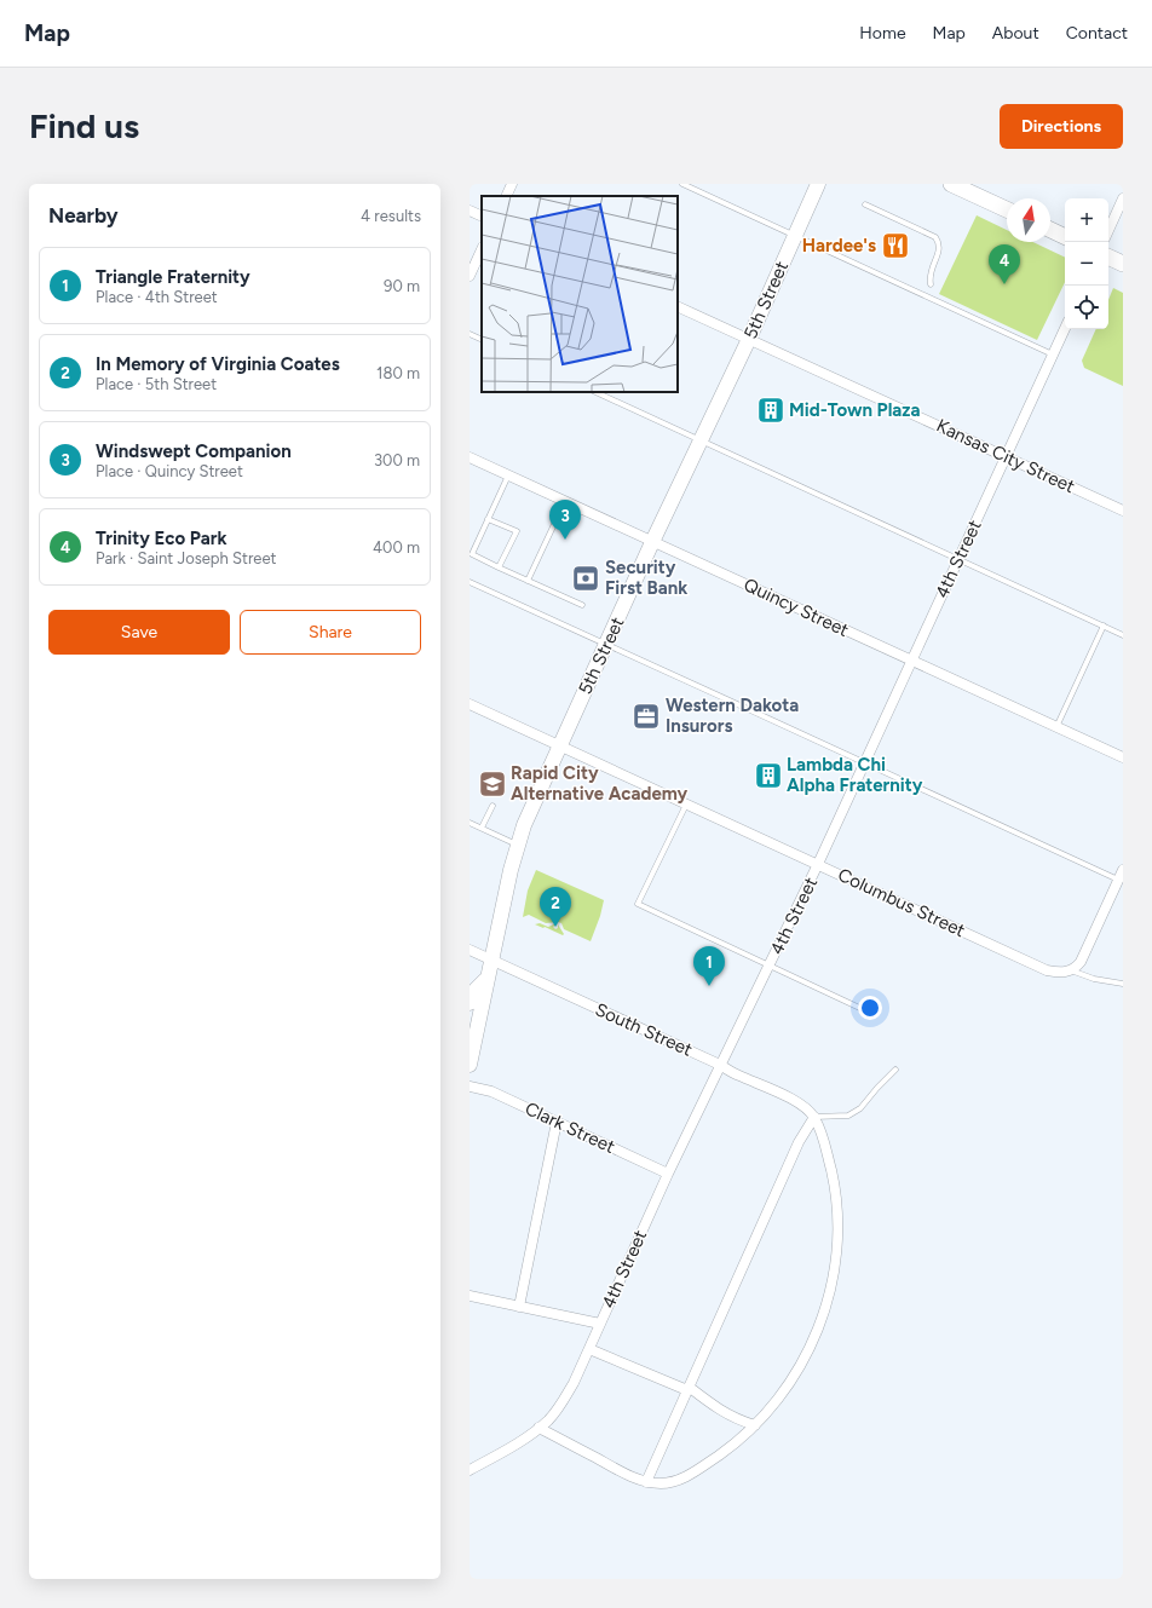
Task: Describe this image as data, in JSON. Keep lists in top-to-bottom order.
{
  "streets": {
    "main road": ["5th Street"],
    "street": [
      "Kansas City Street",
      "4th Street",
      "Quincy Street",
      "Columbus Street",
      "South Street",
      "Clark Street"
    ]
  },
  "crossings": [
    ["5th Street", "Kansas City Street"],
    ["5th Street", "Quincy Street"],
    ["5th Street", "Columbus Street"],
    ["5th Street", "South Street"],
    ["Kansas City Street", "4th Street"],
    ["4th Street", "Quincy Street"],
    ["4th Street", "Columbus Street"],
    ["4th Street", "South Street"],
    ["4th Street", "Clark Street"]
  ],
  "places": {
    "restaurant": ["Hardee's"],
    "building": ["Mid-Town Plaza", "Lambda Chi Alpha Fraternity"],
    "bank": ["Security First Bank"],
    "office": ["Western Dakota Insurors"],
    "school or university": ["Rapid City Alternative Academy"]
  },
  "north": "top",
  "page": {
    "header": "Map",
    "nav": [
      "Home",
      "Map",
      "About",
      "Contact"
    ],
    "buttons": [
      "Directions",
      ["Save", "Share"]
    ],
    "title": "Find us",
    "heading": ["Nearby", "4 results"],
    "map_buttons": ["+", "−"],
    "pins": [
      "4",
      "3",
      "2",
      "1"
    ],
    "list": [
      {
        "mark": "1",
        "name": "Triangle Fraternity",
        "note": "Place · 4th Street",
        "value": "90 m"
      },
      {
        "mark": "2",
        "name": "In Memory of Virginia Coates",
        "note": "Place · 5th Street",
        "value": "180 m"
      },
      {
        "mark": "3",
        "name": "Windswept Companion",
        "note": "Place · Quincy Street",
        "value": "300 m"
      },
      {
        "mark": "4",
        "name": "Trinity Eco Park",
        "note": "Park · Saint Joseph Street",
        "value": "400 m"
      }
    ]
  }
}
